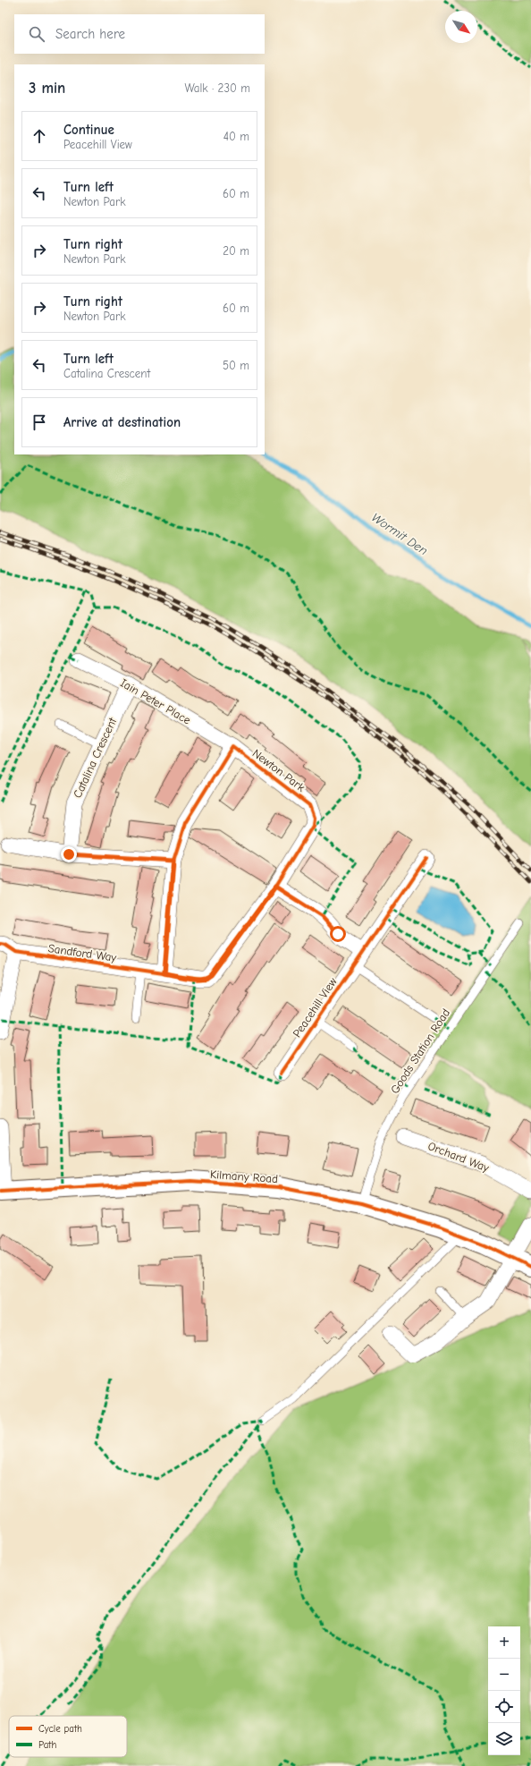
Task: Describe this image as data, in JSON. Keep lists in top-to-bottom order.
{
  "streets": {
    "main road": ["Kilmany Road"],
    "street": [
      "Iain Peter Place",
      "Catalina Crescent",
      "Newton Park",
      "Sandford Way",
      "Peacehill View",
      "Orchard Way"
    ],
    "lane": ["Goods Station Road"]
  },
  "crossings": [
    ["Iain Peter Place", "Catalina Crescent"],
    ["Iain Peter Place", "Newton Park"],
    ["Newton Park", "Sandford Way"],
    ["Goods Station Road", "Kilmany Road"]
  ],
  "water": ["Wormit Den"],
  "legend": ["Cycle path", "Path"],
  "north": "bottom right",
  "page": {
    "search": "Search here",
    "heading": ["3 min", "Walk · 230 m"],
    "list": [
      ["Continue", "Peacehill View", "40 m"],
      ["Turn left", "Newton Park", "60 m"],
      ["Turn right", "Newton Park", "20 m"],
      ["Turn right", "Newton Park", "60 m"],
      ["Turn left", "Catalina Crescent", "50 m"],
      "Arrive at destination"
    ],
    "map_buttons": ["+", "−"]
  }
}
